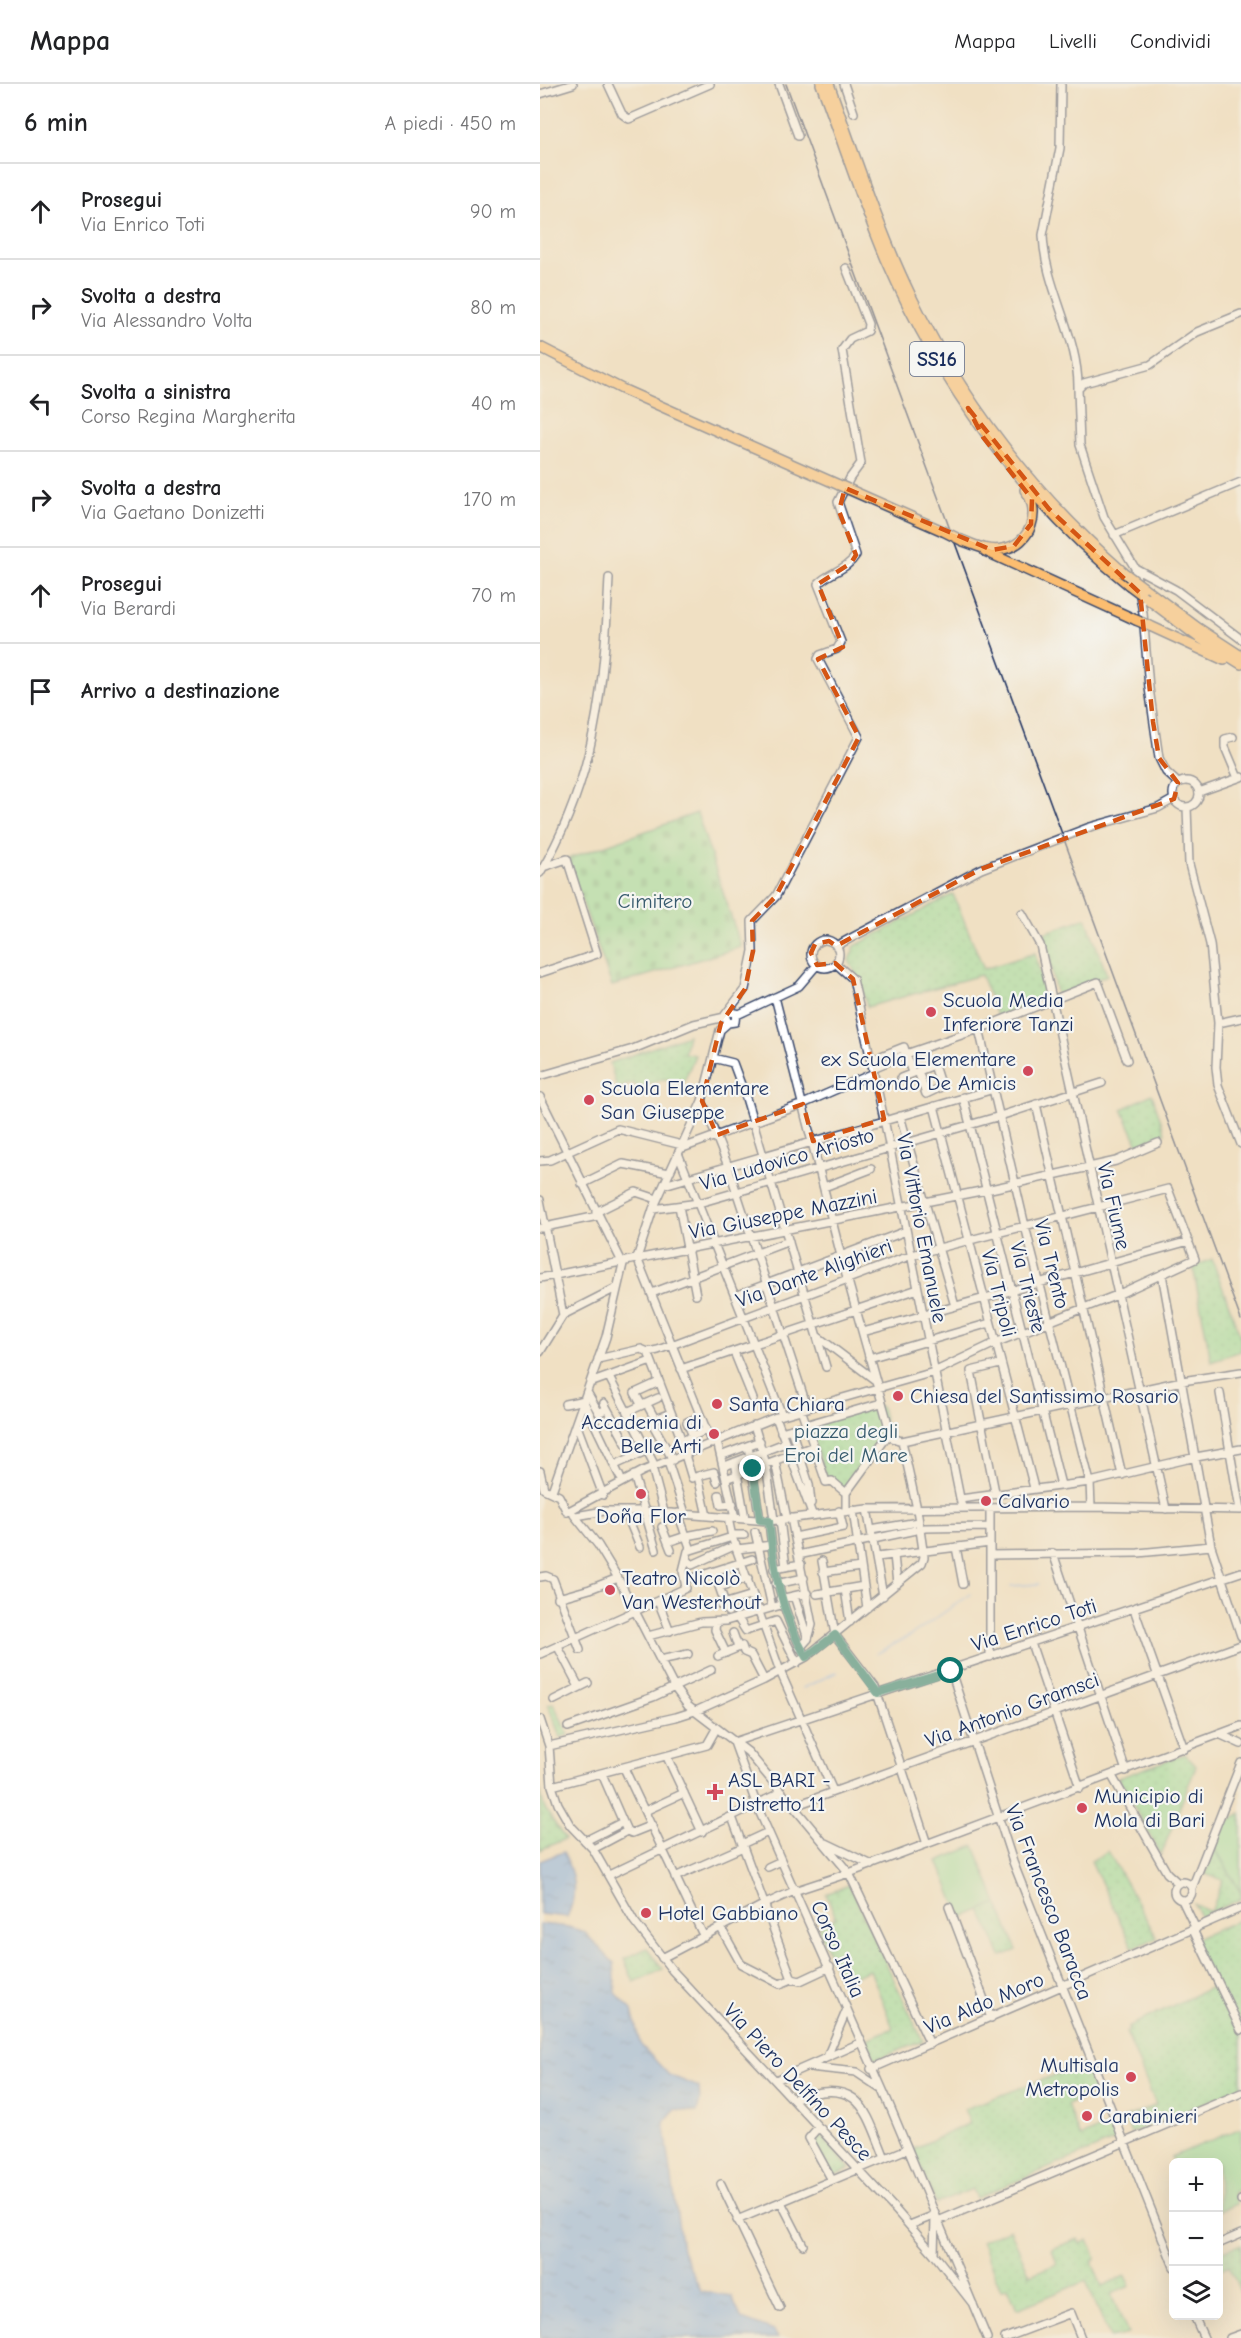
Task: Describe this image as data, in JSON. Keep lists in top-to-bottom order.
{
  "streets": {
    "highway": ["SS16"],
    "street": [
      "Via Ludovico Ariosto",
      "Via Fiume",
      "Via Giuseppe Mazzini",
      "Via Vittorio Emanuele",
      "Via Trento",
      "Via Dante Alighieri",
      "Via Trieste",
      "Via Tripoli",
      "Via Enrico Toti",
      "Via Antonio Gramsci",
      "Via Francesco Baracca",
      "Corso Italia",
      "Via Aldo Moro",
      "Via Piero Delfino Pesce"
    ]
  },
  "crossings": [
    ["Via Ludovico Ariosto", "Via Fiume"],
    ["Via Ludovico Ariosto", "Via Vittorio Emanuele"],
    ["Via Ludovico Ariosto", "Via Trento"],
    ["Via Ludovico Ariosto", "Via Trieste"],
    ["Via Ludovico Ariosto", "Via Tripoli"],
    ["Via Fiume", "Via Giuseppe Mazzini"],
    ["Via Fiume", "Via Dante Alighieri"],
    ["Via Giuseppe Mazzini", "Via Vittorio Emanuele"],
    ["Via Giuseppe Mazzini", "Via Trento"],
    ["Via Giuseppe Mazzini", "Via Trieste"],
    ["Via Giuseppe Mazzini", "Via Tripoli"],
    ["Via Vittorio Emanuele", "Via Dante Alighieri"],
    ["Via Trento", "Via Dante Alighieri"],
    ["Via Dante Alighieri", "Via Trieste"],
    ["Via Dante Alighieri", "Via Tripoli"],
    ["Via Enrico Toti", "Via Francesco Baracca"],
    ["Via Enrico Toti", "Corso Italia"],
    ["Via Antonio Gramsci", "Via Francesco Baracca"],
    ["Via Francesco Baracca", "Via Aldo Moro"],
    ["Corso Italia", "Via Aldo Moro"],
    ["Corso Italia", "Via Piero Delfino Pesce"]
  ],
  "parks": ["Cimitero", "piazza degli Eroi del Mare"],
  "places": {
    "other": [
      "Scuola Media Inferiore Tanzi",
      "ex Scuola Elementare Edmondo De Amicis",
      "Scuola Elementare San Giuseppe",
      "Chiesa del Santissimo Rosario",
      "Santa Chiara",
      "Accademia di Belle Arti",
      "Doña Flor",
      "Calvario",
      "Teatro Nicolò Van Westerhout",
      "Municipio di Mola di Bari",
      "Hotel Gabbiano",
      "Multisala Metropolis",
      "Carabinieri"
    ],
    "health": ["ASL BARI - Distretto 11"]
  },
  "page": {
    "header": "Mappa",
    "nav": ["Mappa", "Livelli", "Condividi"],
    "heading": ["6 min", "A piedi · 450 m"],
    "list": [
      ["Prosegui", "Via Enrico Toti", "90 m"],
      ["Svolta a destra", "Via Alessandro Volta", "80 m"],
      ["Svolta a sinistra", "Corso Regina Margherita", "40 m"],
      ["Svolta a destra", "Via Gaetano Donizetti", "170 m"],
      ["Prosegui", "Via Berardi", "70 m"],
      "Arrivo a destinazione"
    ],
    "map_buttons": ["+", "−"]
  }
}
